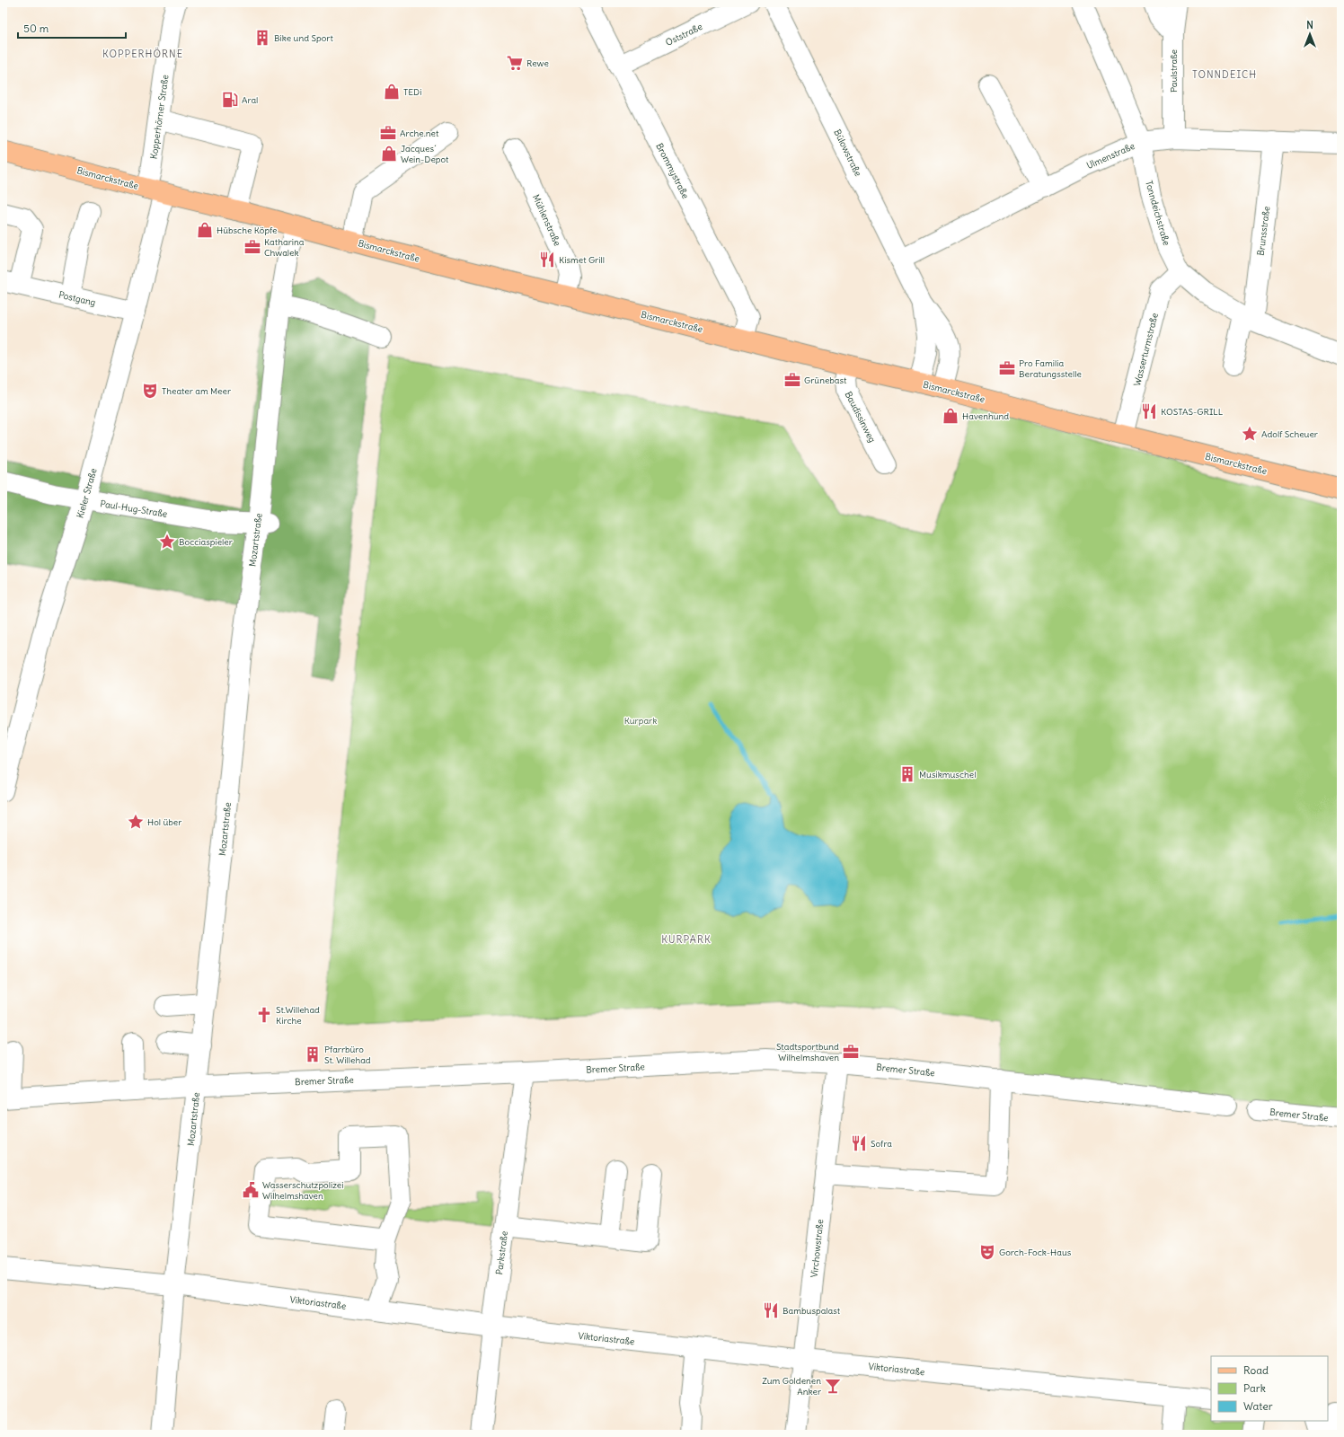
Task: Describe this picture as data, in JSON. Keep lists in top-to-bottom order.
{
  "streets": {
    "main road": ["Bismarckstraße"],
    "street": [
      "Oststraße",
      "Paulstraße",
      "Kopperhörner Straße",
      "Bülowstraße",
      "Ulmenstraße",
      "Brommystraße",
      "Tonndeichstraße",
      "Mühlenstraße",
      "Brunsstraße",
      "Postgang",
      "Wasserturmstraße",
      "Baudissinweg",
      "Kieler Straße",
      "Paul-Hug-Straße",
      "Mozartstraße",
      "Bremer Straße",
      "Virchowstraße",
      "Parkstraße",
      "Viktoriastraße"
    ]
  },
  "crossings": [
    ["Oststraße", "Brommystraße"],
    ["Paulstraße", "Ulmenstraße"],
    ["Kopperhörner Straße", "Bismarckstraße"],
    ["Kopperhörner Straße", "Kieler Straße"],
    ["Bülowstraße", "Ulmenstraße"],
    ["Bülowstraße", "Bismarckstraße"],
    ["Ulmenstraße", "Tonndeichstraße"],
    ["Ulmenstraße", "Brunsstraße"],
    ["Brommystraße", "Bismarckstraße"],
    ["Bismarckstraße", "Mühlenstraße"],
    ["Bismarckstraße", "Wasserturmstraße"],
    ["Bismarckstraße", "Baudissinweg"],
    ["Bismarckstraße", "Kieler Straße"],
    ["Bismarckstraße", "Mozartstraße"],
    ["Tonndeichstraße", "Brunsstraße"],
    ["Tonndeichstraße", "Wasserturmstraße"],
    ["Postgang", "Kieler Straße"],
    ["Kieler Straße", "Paul-Hug-Straße"],
    ["Paul-Hug-Straße", "Mozartstraße"],
    ["Mozartstraße", "Bremer Straße"],
    ["Mozartstraße", "Viktoriastraße"],
    ["Bremer Straße", "Virchowstraße"],
    ["Bremer Straße", "Parkstraße"],
    ["Virchowstraße", "Viktoriastraße"],
    ["Parkstraße", "Viktoriastraße"]
  ],
  "districts": ["KOPPERHÖRNE", "TONNDEICH", "KURPARK"],
  "parks": ["Kurpark"],
  "places": {
    "building": ["Bike und Sport", "Musikmuschel", "Pfarrbüro St. Willehad"],
    "supermarket": ["Rewe"],
    "shop": [
      "TEDi",
      "Jacques´ Wein-Depot",
      "Hübsche Köpfe",
      "Havenhund"
    ],
    "fuel station": ["Aral"],
    "office": [
      "Arche.net",
      "Katharina Chwalek",
      "Pro Familia Beratungsstelle",
      "Grünebast",
      "Stadtsportbund Wilhelmshaven"
    ],
    "restaurant": [
      "Kismet Grill",
      "KOSTAS-GRILL",
      "Sofra",
      "Bambuspalast"
    ],
    "theatre": ["Theater am Meer", "Gorch-Fock-Haus"],
    "place": ["Adolf Scheuer", "Bocciaspieler", "Hol über"],
    "church": ["St.Willehad Kirche"],
    "public building": ["Wasserschutzpolizei Wilhelmshaven"],
    "bar": ["Zum Goldenen Anker"]
  },
  "legend": ["Road", "Park", "Water"],
  "scale_bar": "50 m",
  "north": "top"
}
